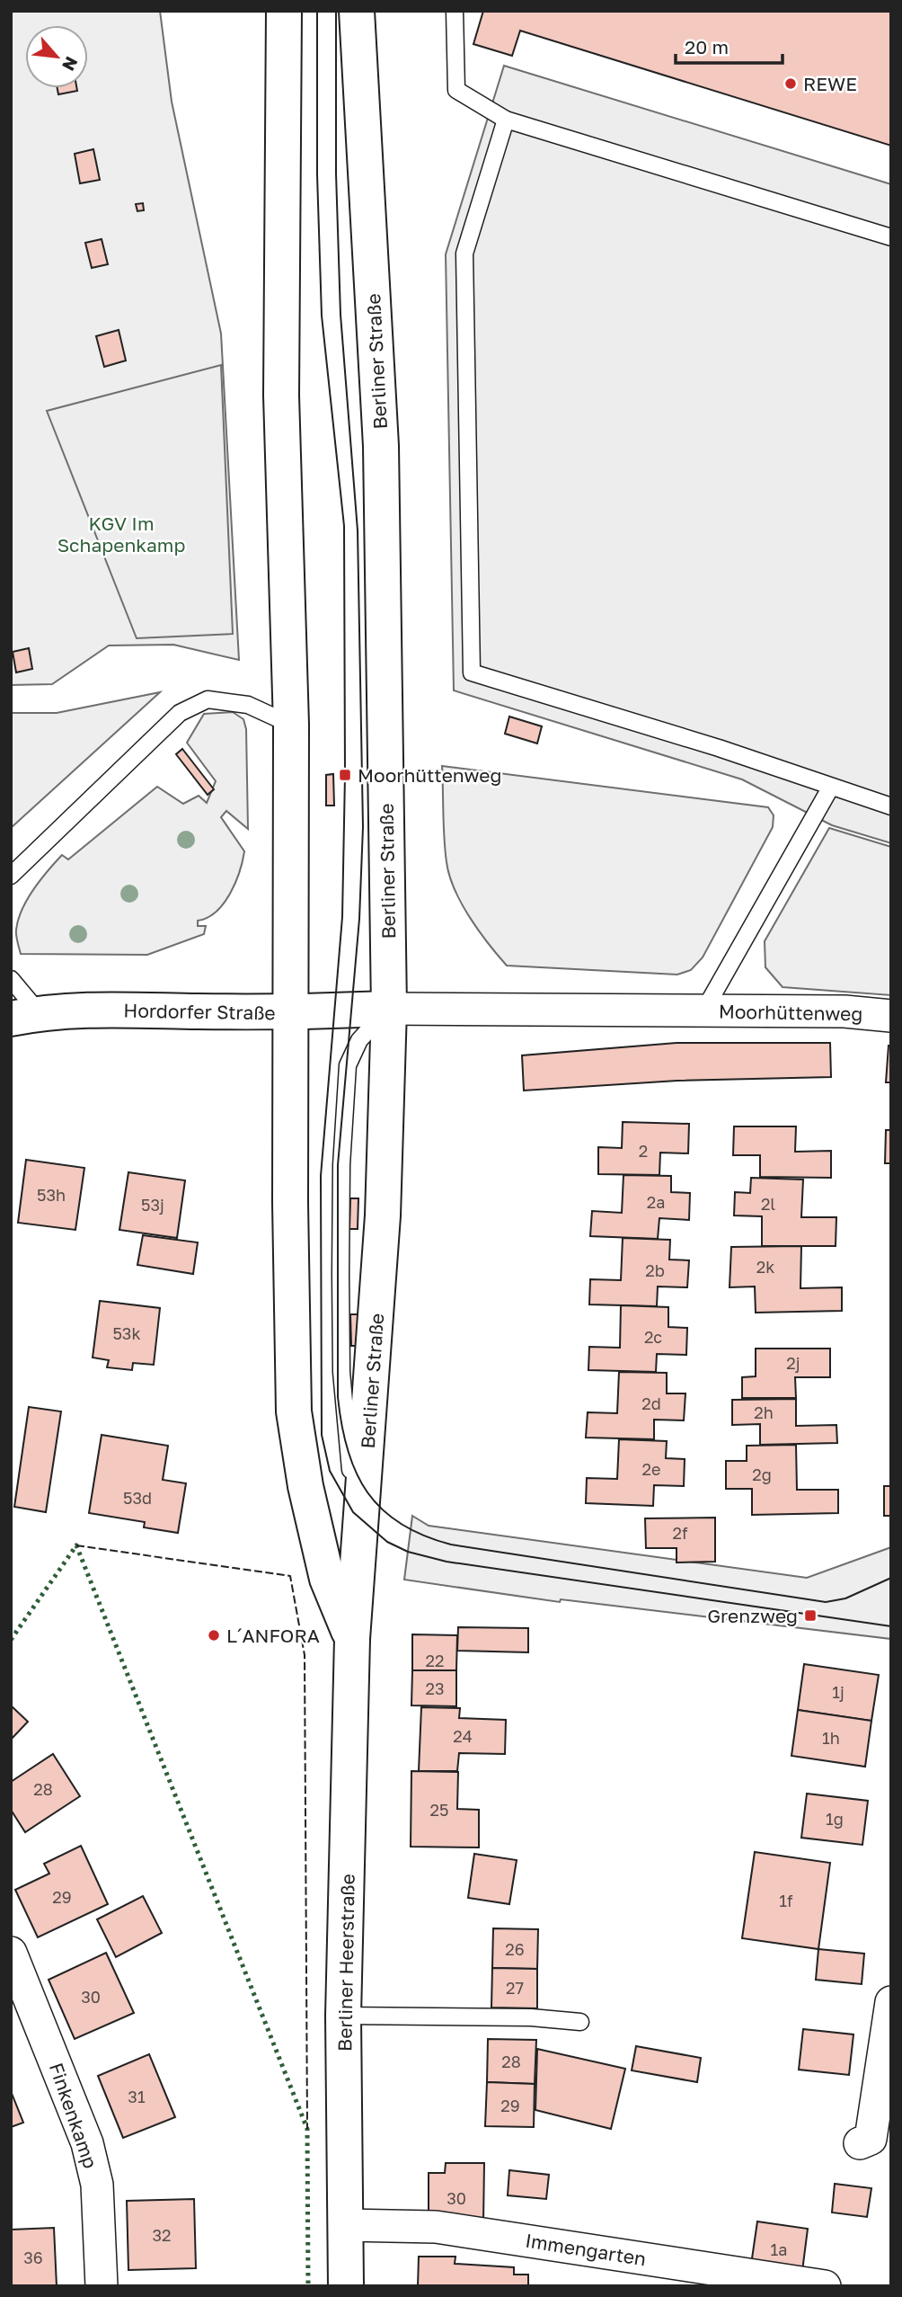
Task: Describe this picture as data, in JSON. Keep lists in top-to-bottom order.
{
  "streets": {
    "main road": ["Berliner Straße", "Hordorfer Straße", "Berliner Heerstraße"],
    "street": ["Moorhüttenweg", "Finkenkamp", "Immengarten"]
  },
  "crossings": [
    ["Berliner Straße", "Hordorfer Straße"],
    ["Berliner Straße", "Moorhüttenweg"],
    ["Berliner Straße", "Berliner Heerstraße"],
    ["Hordorfer Straße", "Moorhüttenweg"],
    ["Berliner Heerstraße", "Immengarten"]
  ],
  "parks": ["KGV Im Schapenkamp"],
  "places": {
    "other": ["REWE", "L´ANFORA"],
    "transit": ["Moorhüttenweg", "Grenzweg"]
  },
  "house_numbers": [
    "2",
    "53h",
    "2a",
    "2l",
    "53j",
    "2k",
    "2b",
    "53k",
    "2c",
    "2j",
    "2d",
    "2h",
    "2e",
    "2g",
    "53d",
    "2f",
    "22",
    "23",
    "1j",
    "24",
    "1h",
    "28",
    "25",
    "1g",
    "29",
    "1f",
    "26",
    "27",
    "30",
    "28",
    "31",
    "29",
    "30",
    "32",
    "1a",
    "36"
  ],
  "scale_bar": "20 m",
  "north": "bottom right"
}
